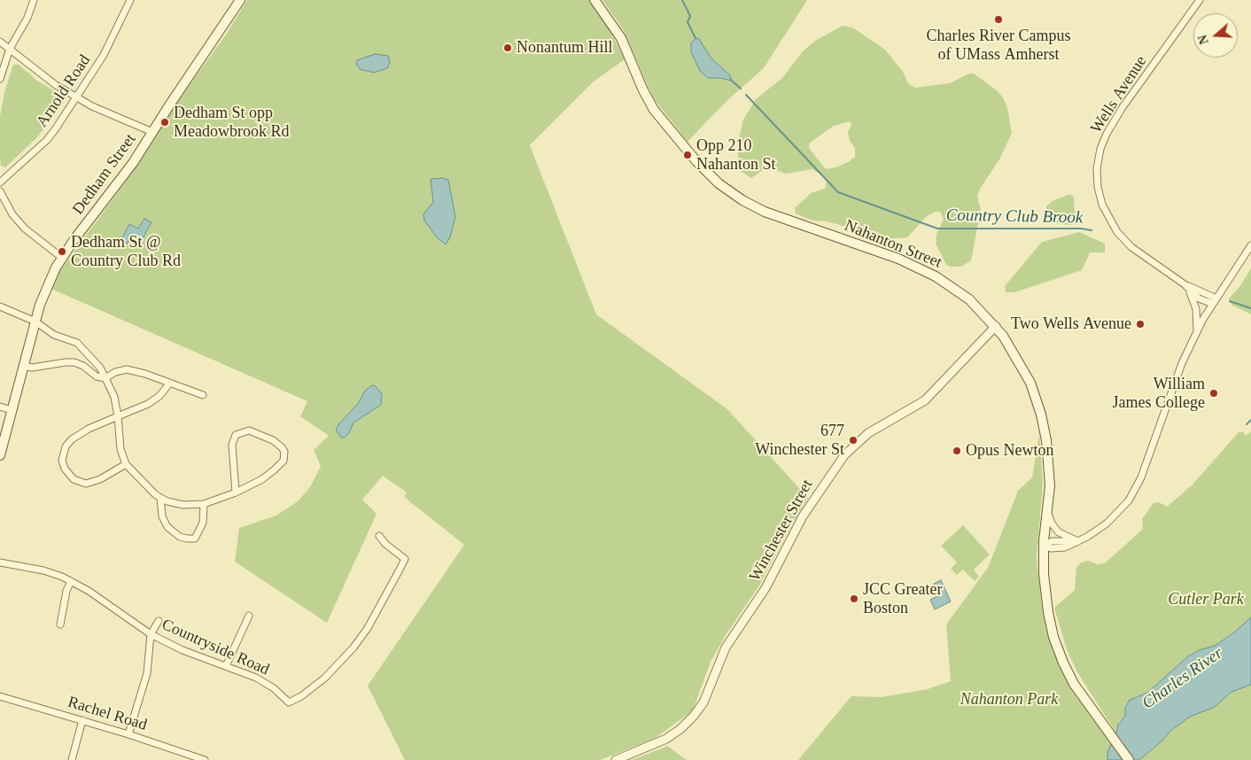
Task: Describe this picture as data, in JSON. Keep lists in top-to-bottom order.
{
  "streets": {
    "main road": ["Dedham Street", "Nahanton Street"],
    "street": [
      "Arnold Road",
      "Wells Avenue",
      "Winchester Street",
      "Countryside Road",
      "Rachel Road"
    ]
  },
  "crossings": [
    ["Nahanton Street", "Winchester Street"]
  ],
  "water": ["Country Club Brook", "Charles River"],
  "parks": ["Cutler Park", "Nahanton Park"],
  "places": [
    "Charles River Campus of UMass Amherst",
    "Nonantum Hill",
    "Dedham St opp Meadowbrook Rd",
    "Opp 210 Nahanton St",
    "Dedham St @ Country Club Rd",
    "Two Wells Avenue",
    "William James College",
    "677 Winchester St",
    "Opus Newton",
    "JCC Greater Boston"
  ],
  "north": "left"
}
